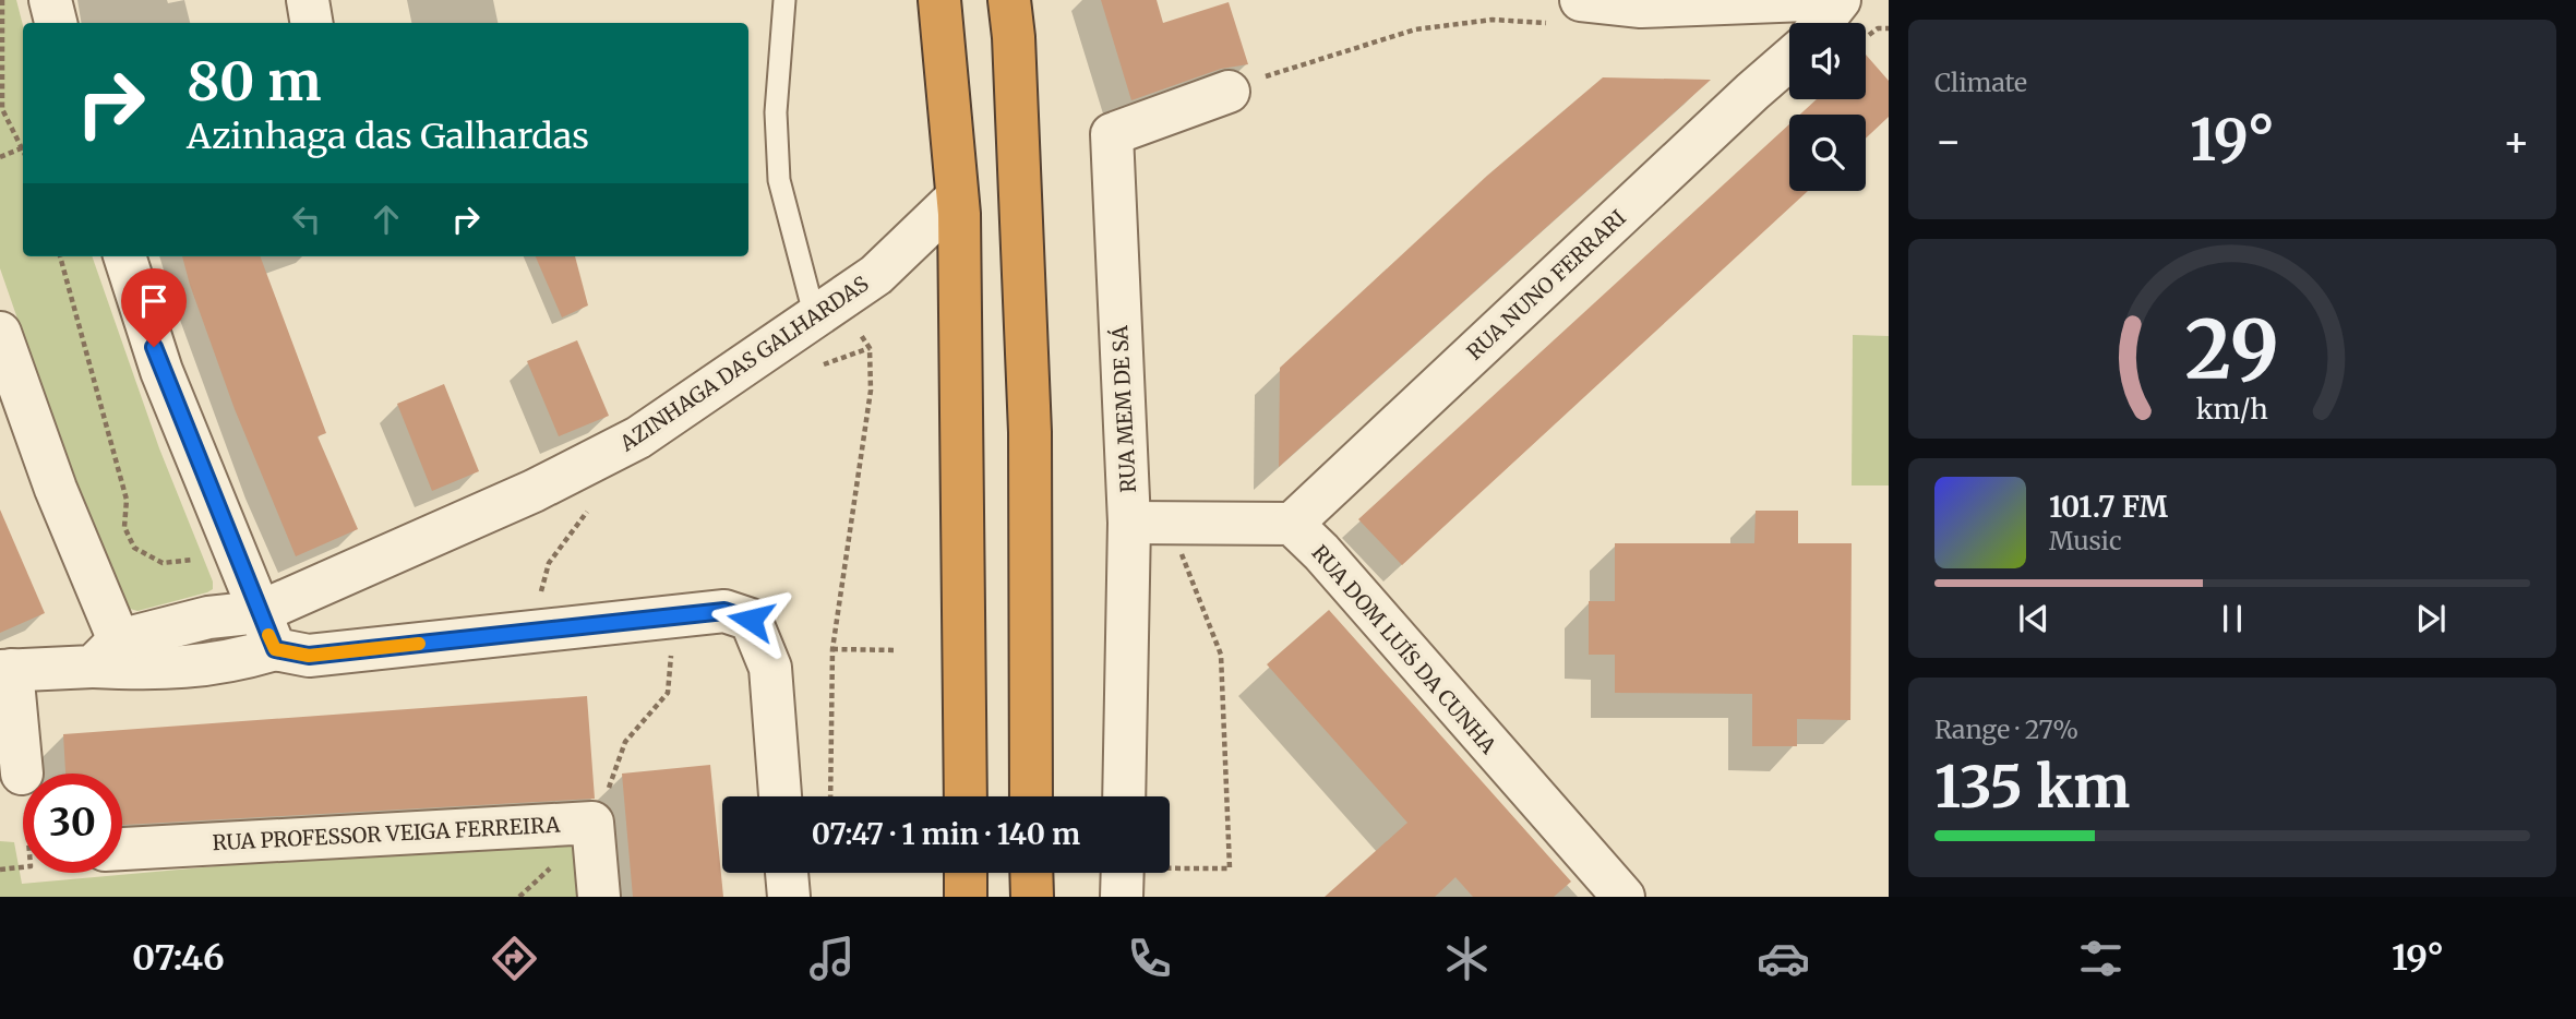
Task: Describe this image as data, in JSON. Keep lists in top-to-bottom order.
{
  "streets": {
    "street": [
      "RUA NUNO FERRARI",
      "AZINHAGA DAS GALHARDAS",
      "RUA MEM DE SÁ",
      "RUA DOM LUÍS DA CUNHA",
      "RUA PROFESSOR VEIGA FERREIRA"
    ]
  },
  "crossings": [
    ["RUA NUNO FERRARI", "RUA DOM LUÍS DA CUNHA"]
  ],
  "page": {
    "tile": [
      "Climate",
      ["Range · 27%", "135 km"]
    ],
    "turn": ["80 m", "Azinhaga das Galhardas"],
    "heat": ["−", "19°", "+"],
    "song": ["101.7 FM", "Music"],
    "limit": "30",
    "trip": "07:47 · 1 min · 140 m",
    "tabs": ["07:46", "19°"],
    "gauge": ["29", "km/h"]
  }
}
